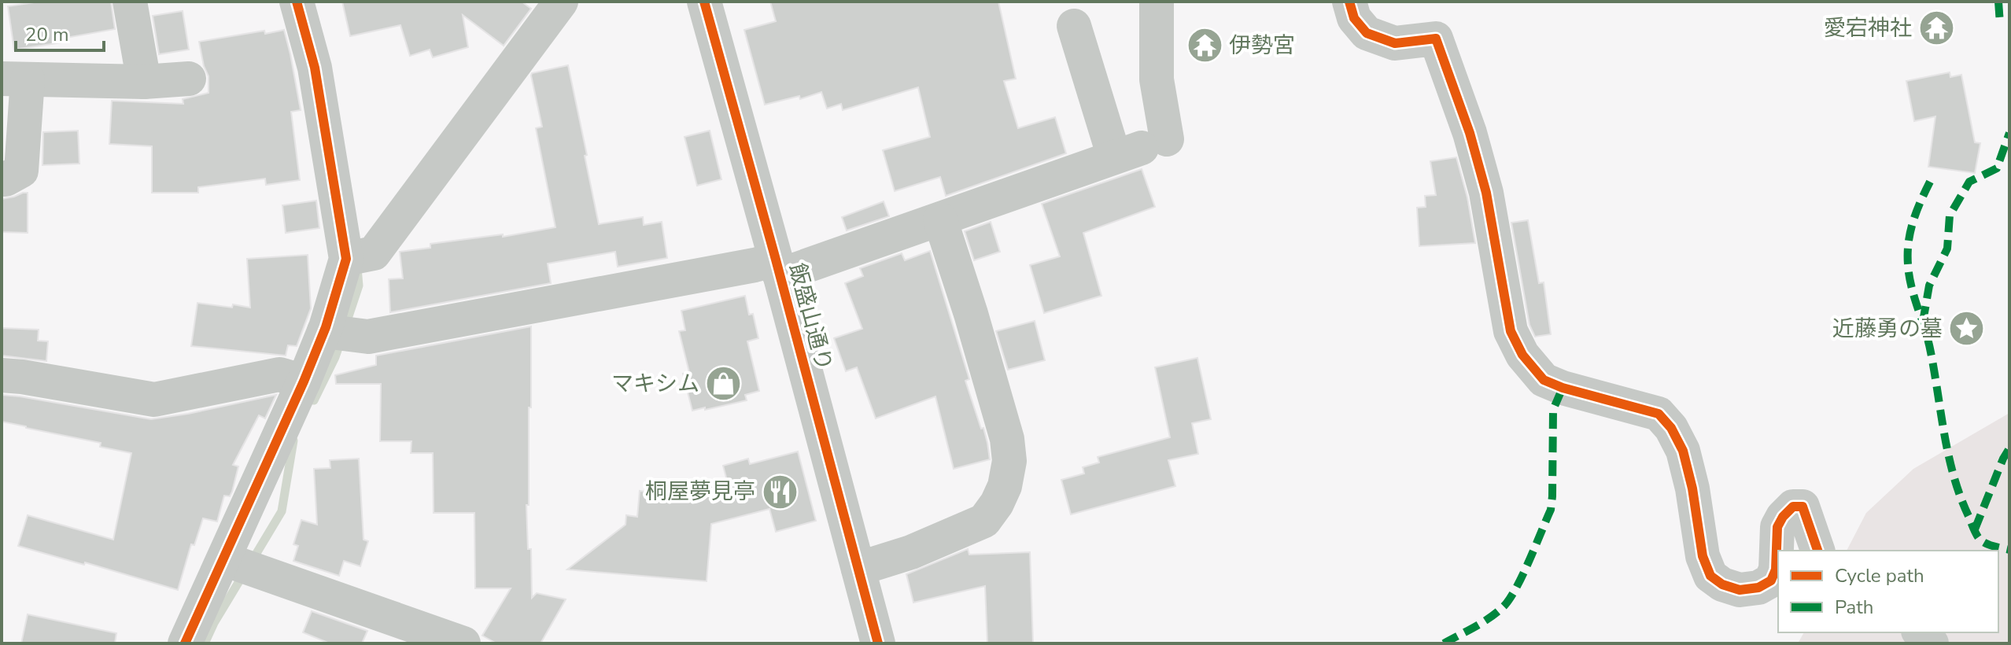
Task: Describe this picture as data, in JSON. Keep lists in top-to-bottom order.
{
  "streets": {
    "street": ["飯盛山通り"]
  },
  "places": {
    "temple": ["愛宕神社", "伊勢宮"],
    "place": ["近藤勇の墓"],
    "shop": ["マキシム"],
    "restaurant": ["桐屋夢見亭"]
  },
  "legend": ["Cycle path", "Path"],
  "scale_bar": "20 m"
}
